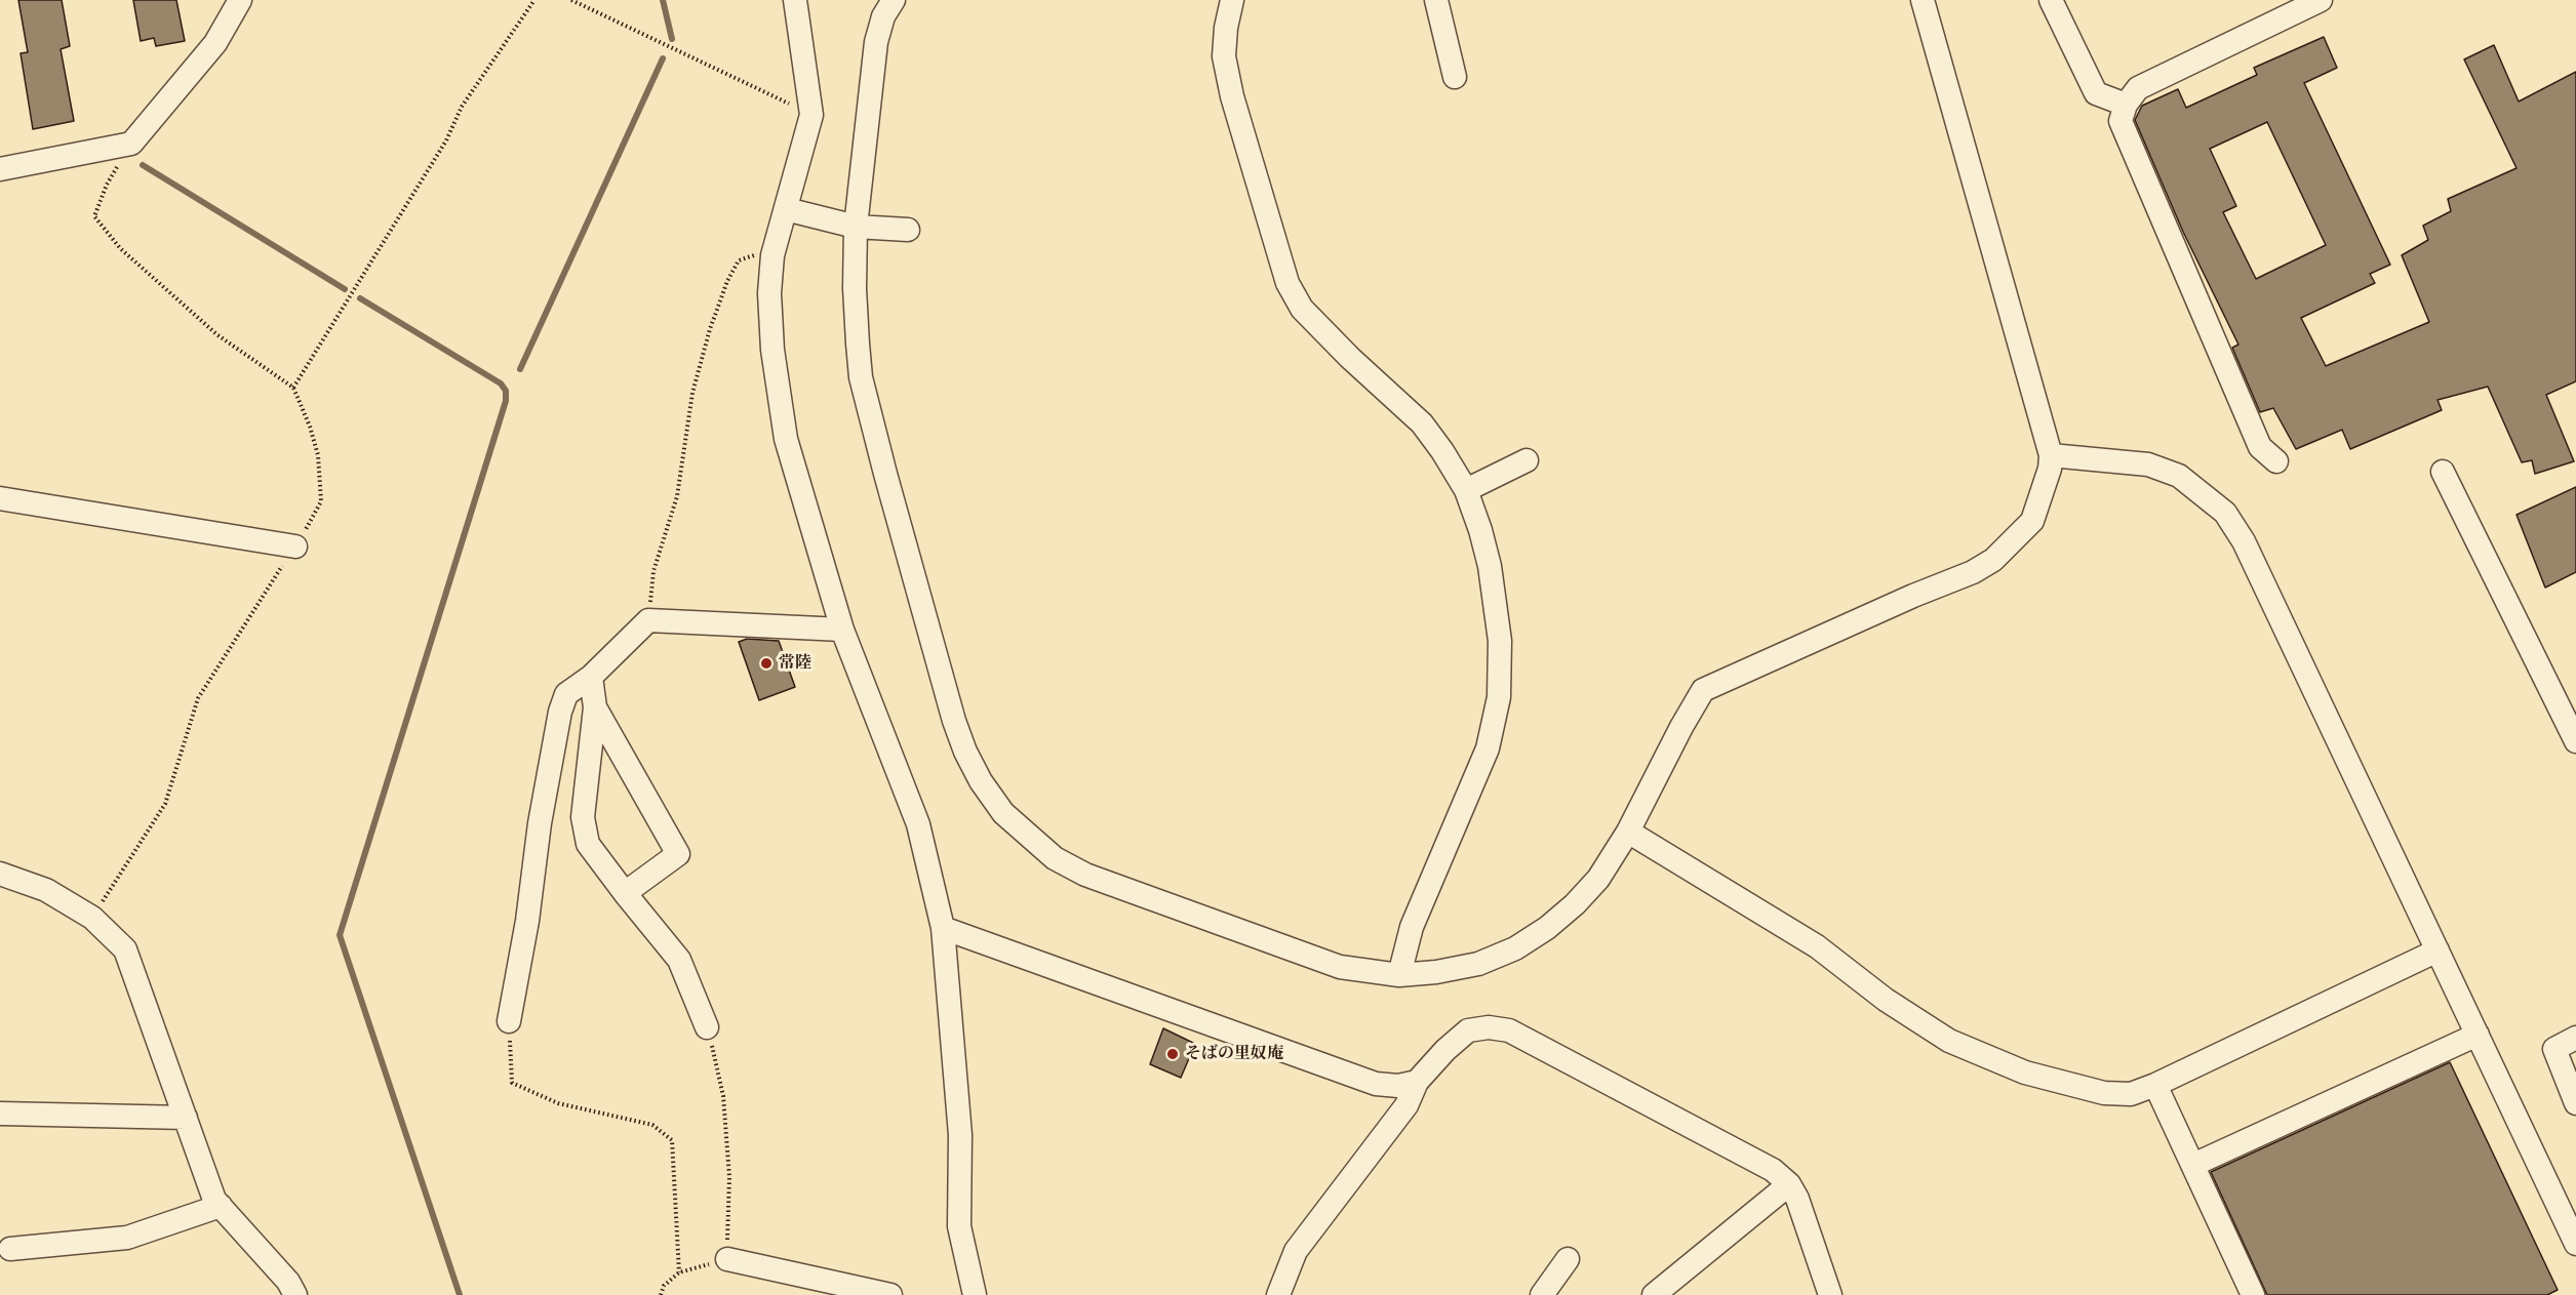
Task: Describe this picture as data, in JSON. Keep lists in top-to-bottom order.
{
  "places": ["常陸", "そばの里奴庵"]
}
